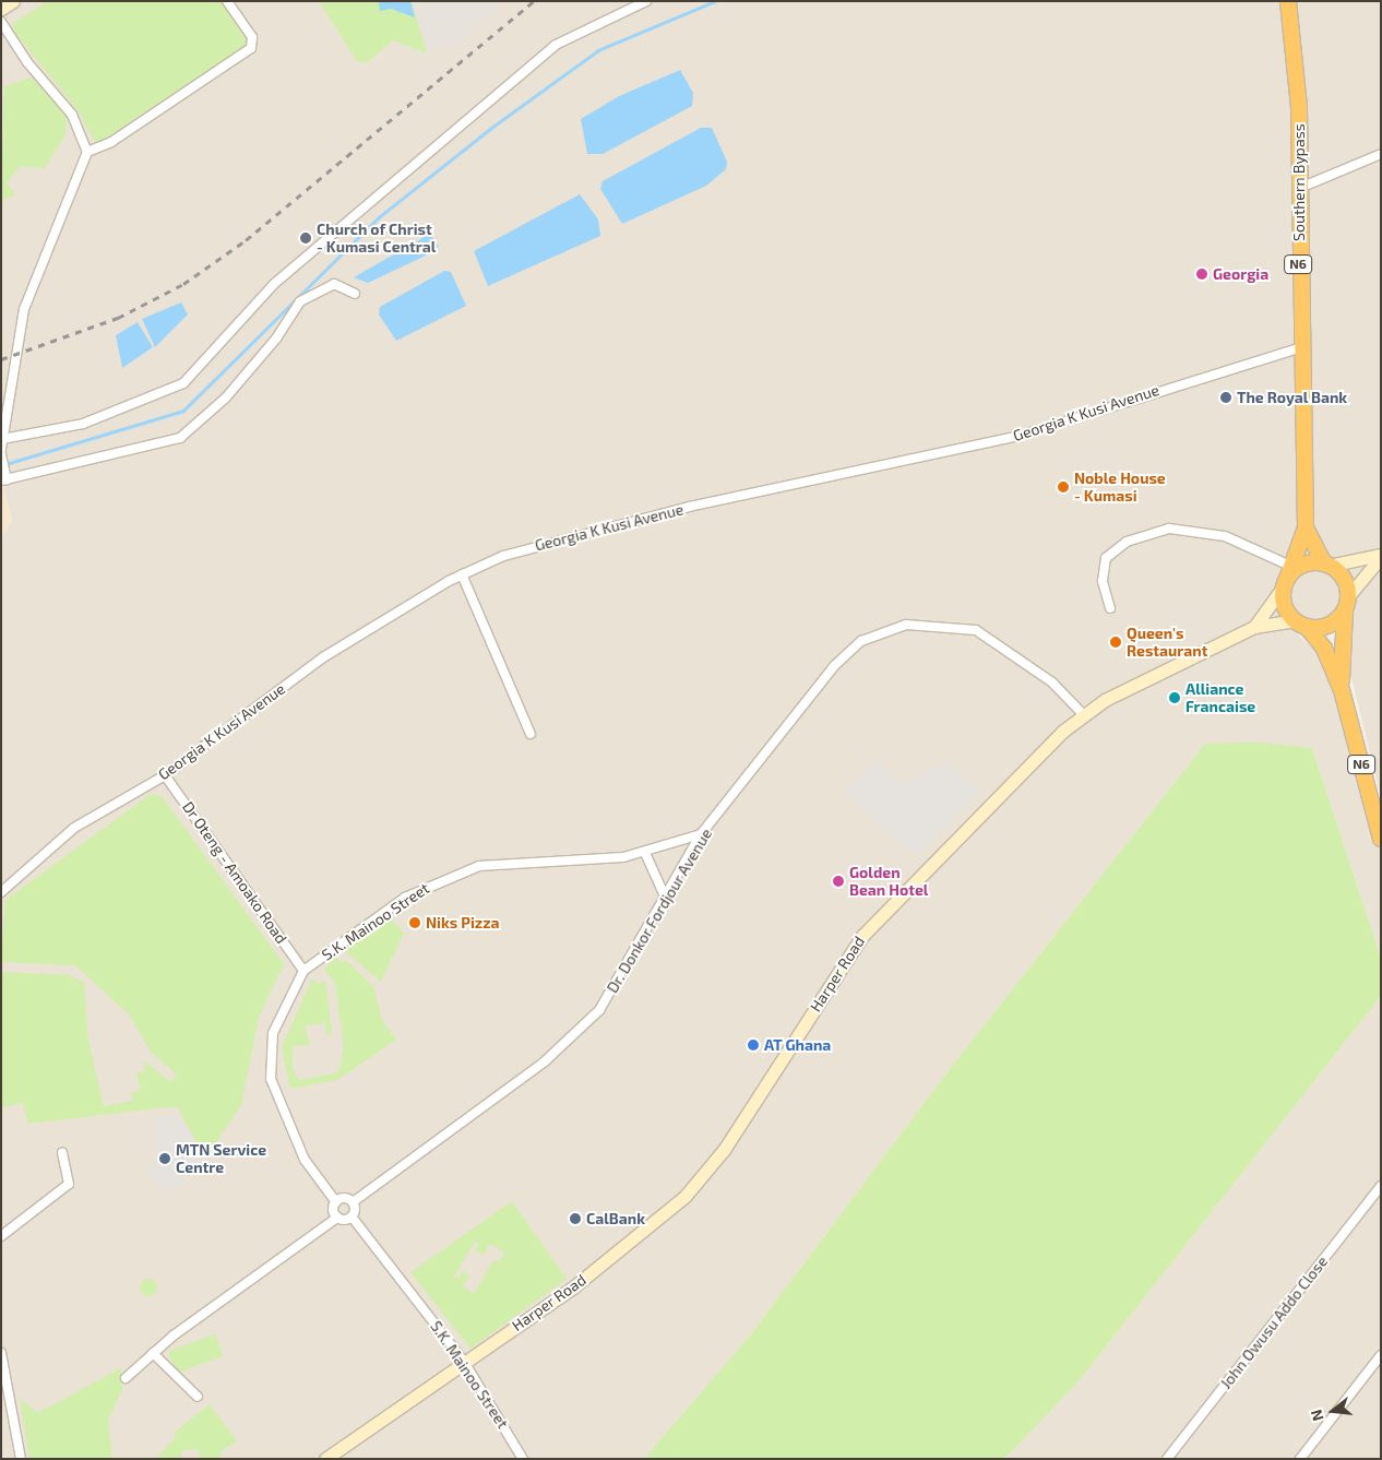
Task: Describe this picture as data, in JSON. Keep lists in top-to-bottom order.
{
  "streets": {
    "highway": ["Southern Bypass", "N6"],
    "main road": ["Harper Road"],
    "street": [
      "Georgia K Kusi Avenue",
      "Dr Oteng - Amoako Road",
      "Dr. Donkor Fordjour Avenue",
      "S.K. Mainoo Street",
      "John Owusu Addo Close"
    ]
  },
  "crossings": [
    ["Southern Bypass", "N6"],
    ["Southern Bypass", "Georgia K Kusi Avenue"],
    ["Southern Bypass", "Harper Road"],
    ["N6", "Harper Road"],
    ["Georgia K Kusi Avenue", "Dr Oteng - Amoako Road"],
    ["Dr Oteng - Amoako Road", "S.K. Mainoo Street"],
    ["Dr. Donkor Fordjour Avenue", "S.K. Mainoo Street"],
    ["Dr. Donkor Fordjour Avenue", "Harper Road"],
    ["S.K. Mainoo Street", "Harper Road"]
  ],
  "places": [
    "Church of Christ - Kumasi Central",
    "Georgia",
    "The Royal Bank",
    "Noble House - Kumasi",
    "Queen's Restaurant",
    "Alliance Francaise",
    "Golden Bean Hotel",
    "Niks Pizza",
    "AT Ghana",
    "MTN Service Centre",
    "CalBank"
  ],
  "north": "left"
}
